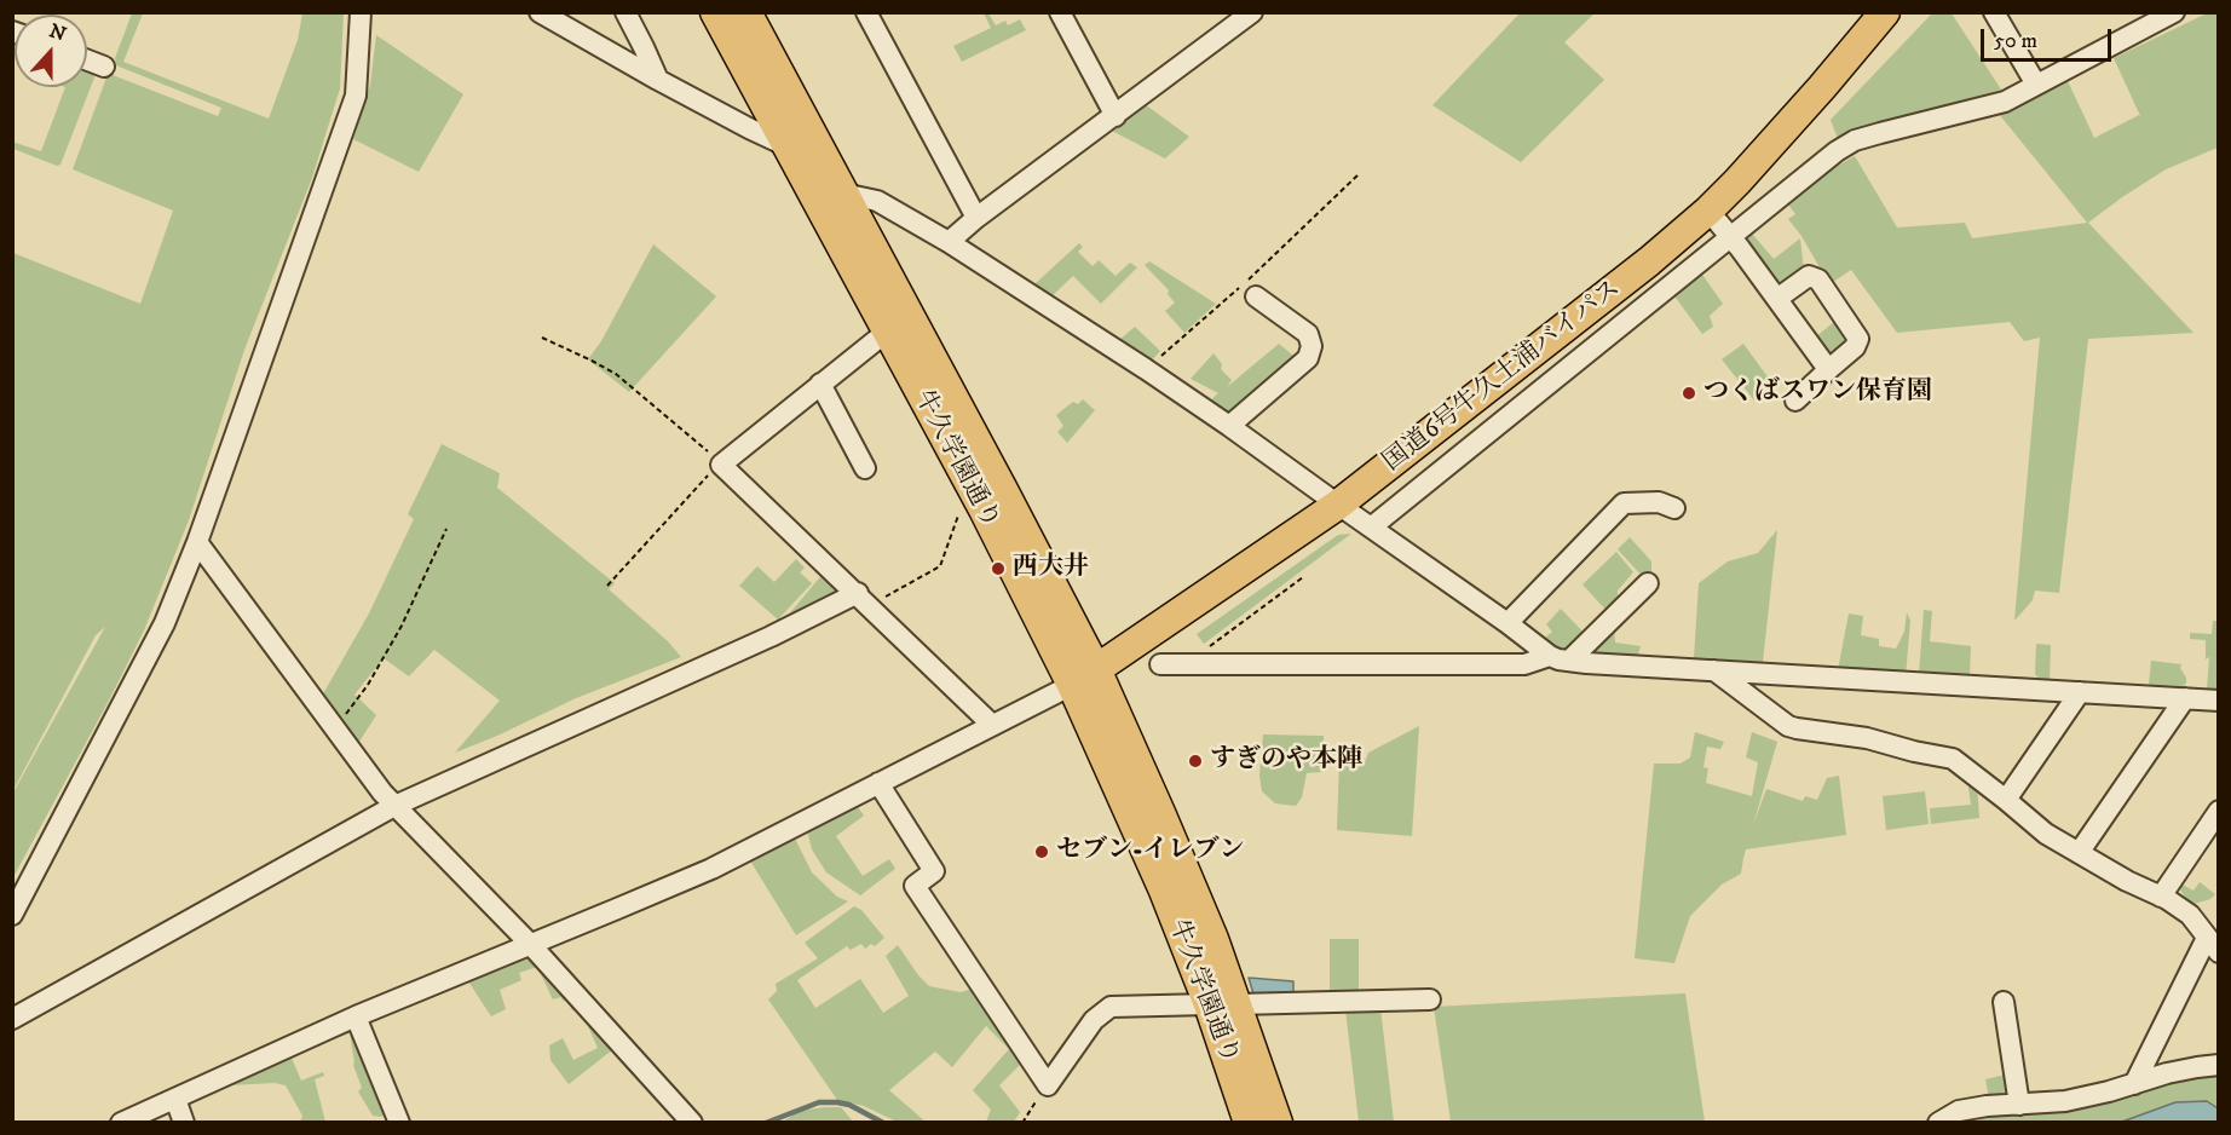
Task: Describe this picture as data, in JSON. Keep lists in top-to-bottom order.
{
  "streets": {
    "highway": ["国道6号牛久土浦バイパス", "牛久学園通り"]
  },
  "crossings": [
    ["国道6号牛久土浦バイパス", "牛久学園通り"]
  ],
  "places": [
    "つくばスワン保育園",
    "西大井",
    "すぎのや本陣",
    "セブン-イレブン"
  ],
  "scale_bar": "50 m",
  "north": "top"
}
